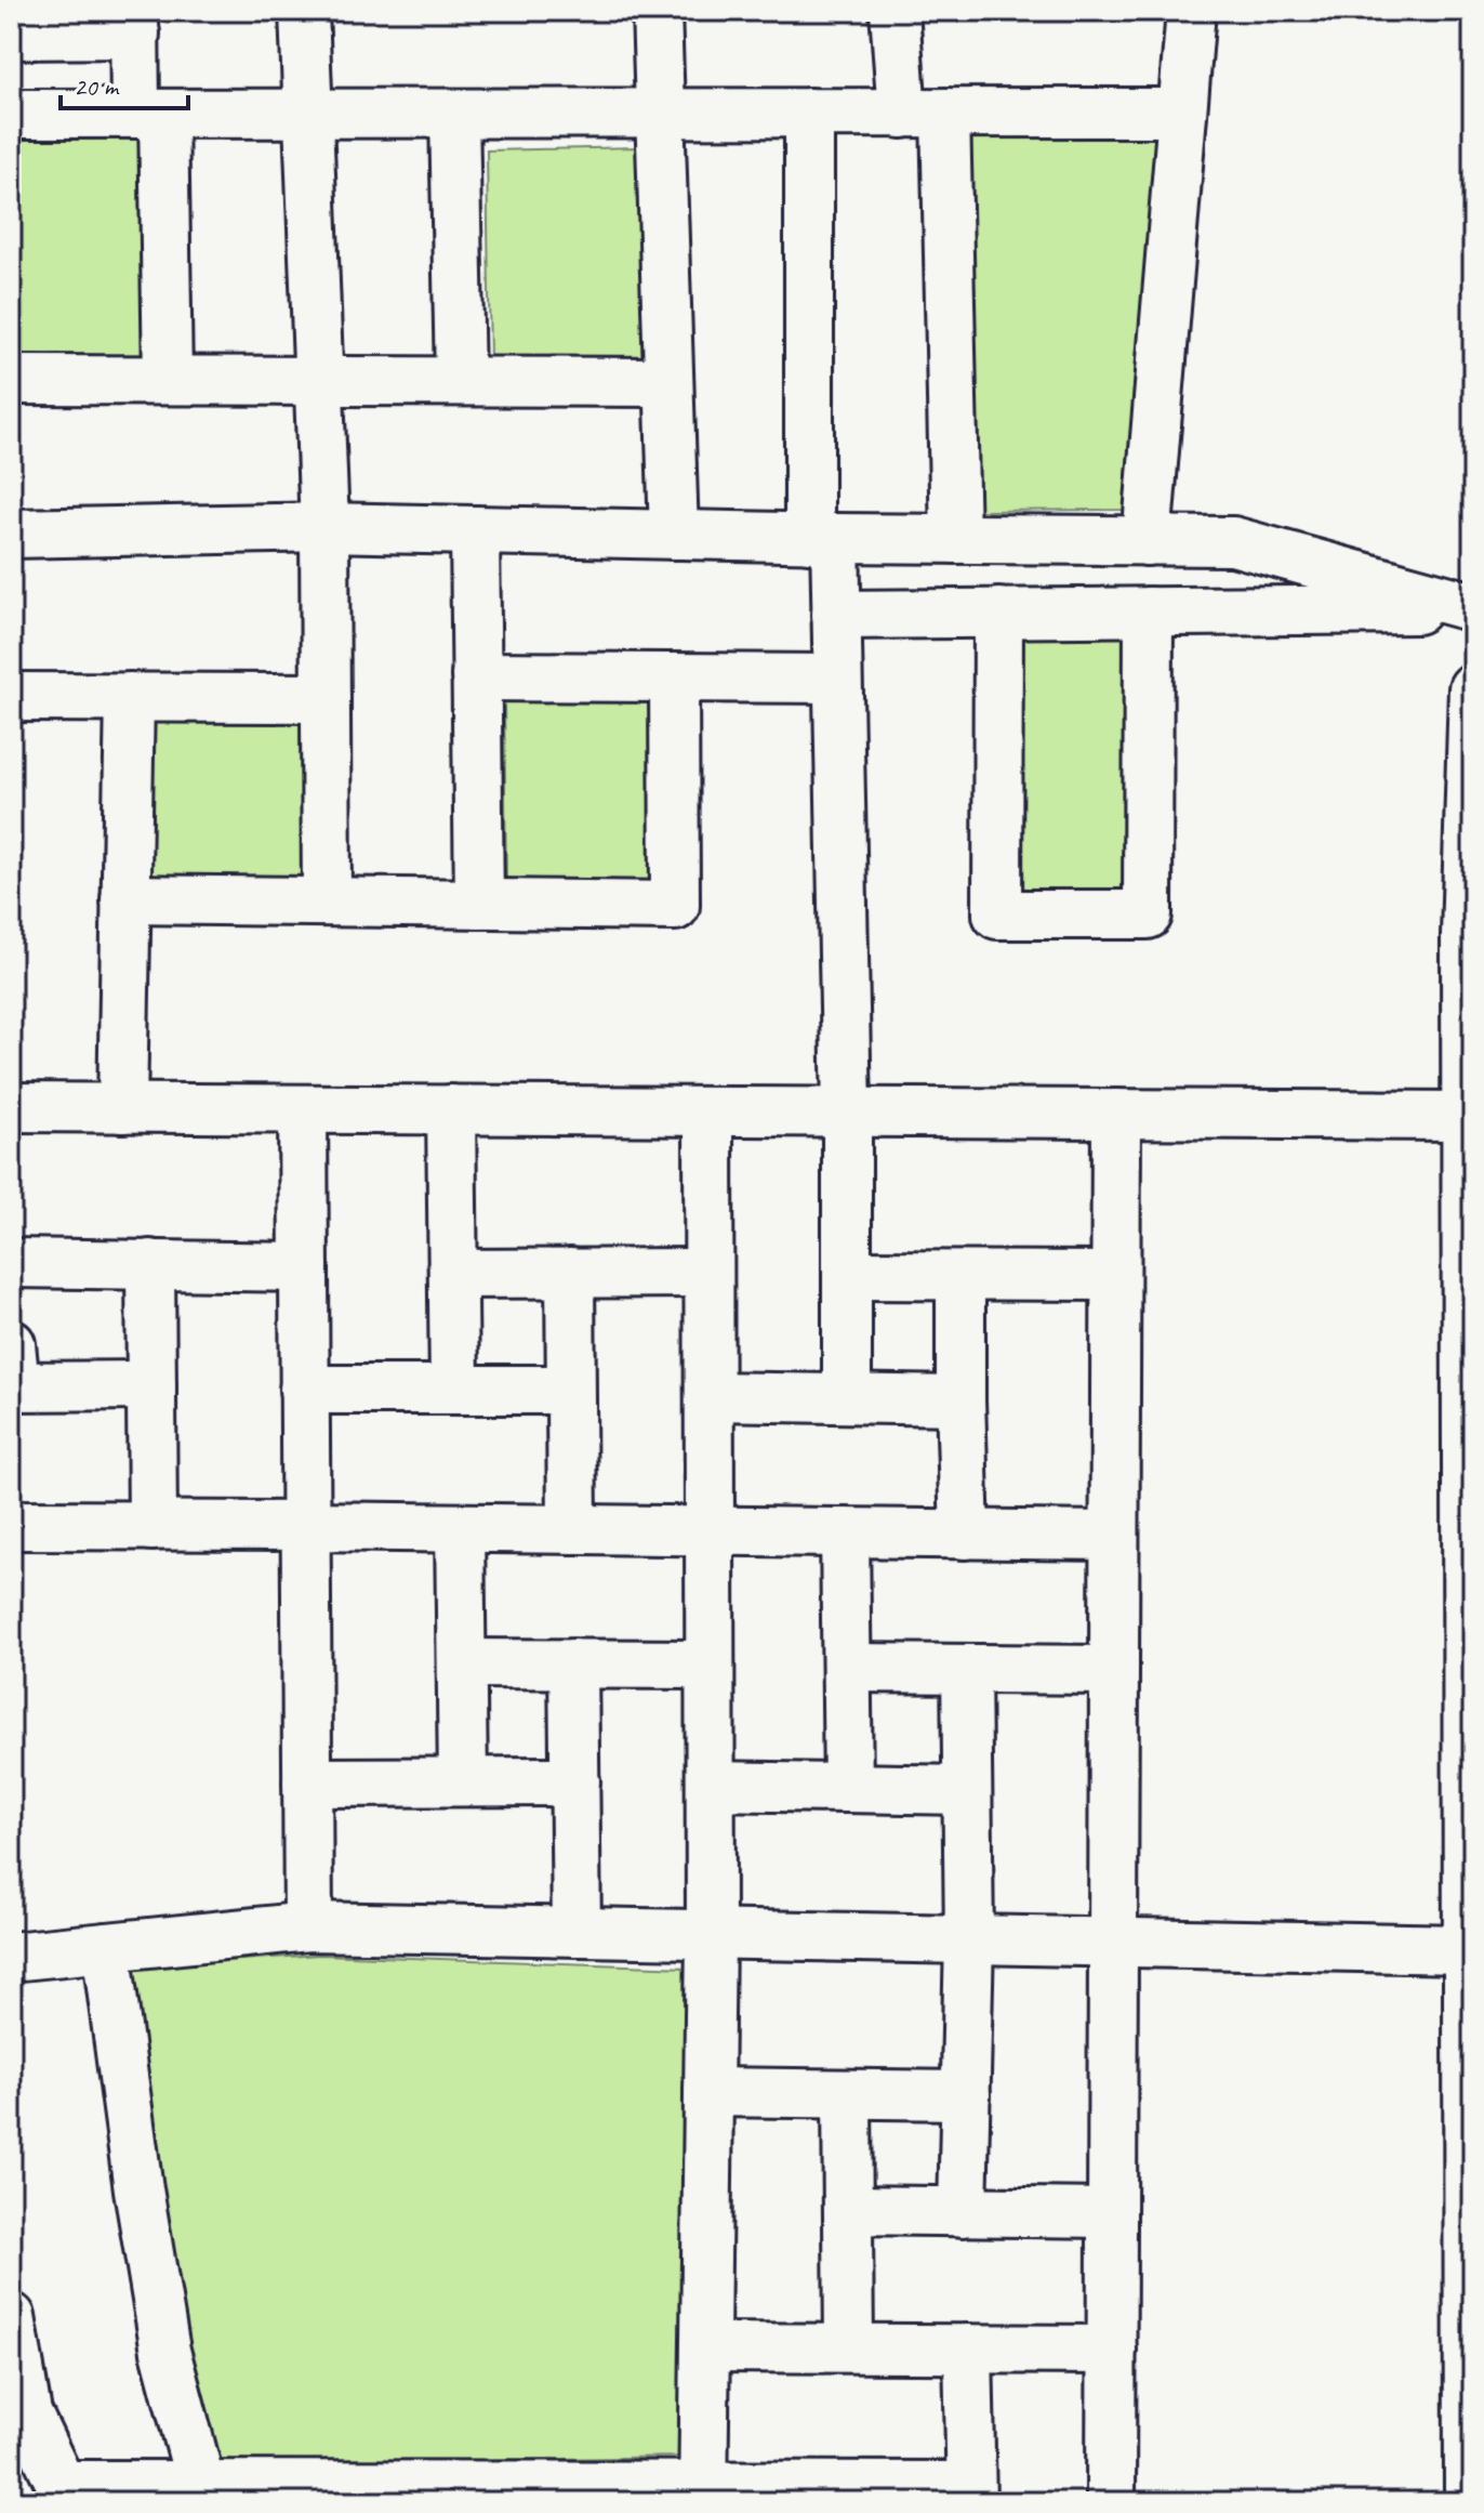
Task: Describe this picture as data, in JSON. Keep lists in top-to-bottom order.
{
  "scale_bar": "20 m"
}
